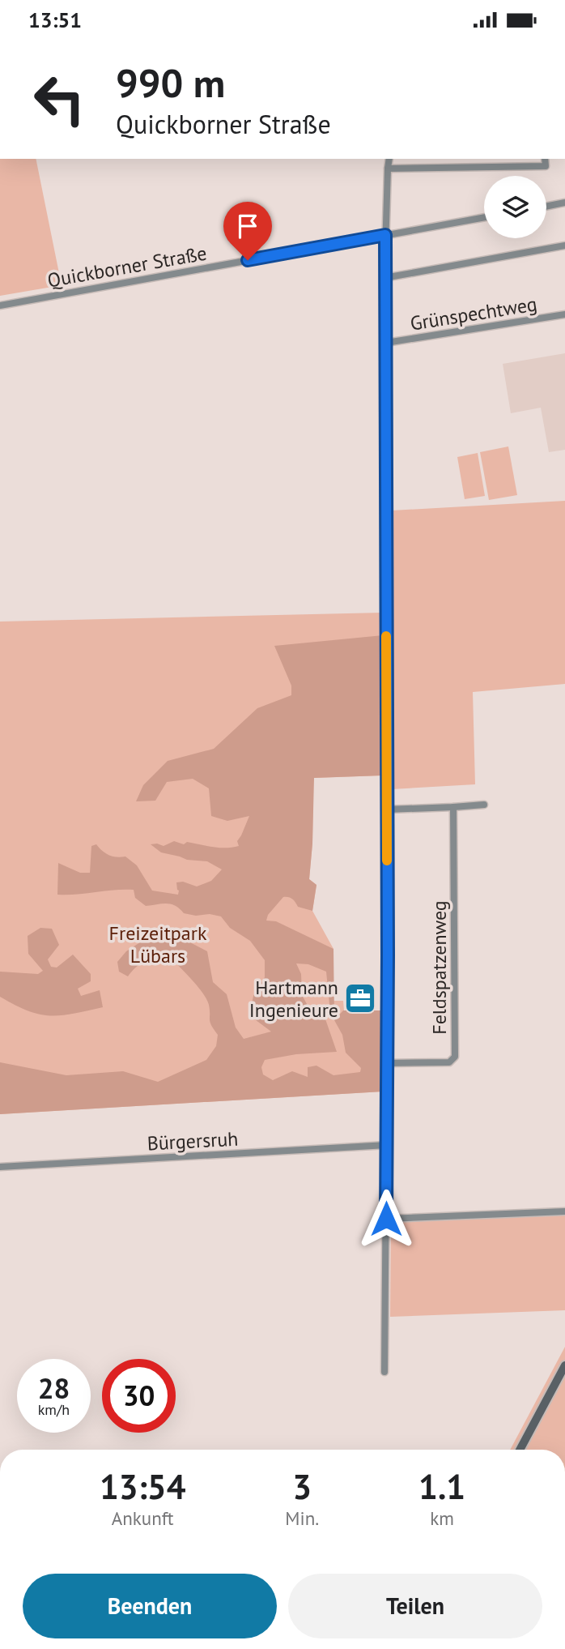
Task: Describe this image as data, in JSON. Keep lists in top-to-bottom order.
{
  "streets": {
    "street": [
      "Quickborner Straße",
      "Grünspechtweg",
      "Feldspatzenweg",
      "Bürgersruh"
    ]
  },
  "parks": ["Freizeitpark Lübars"],
  "places": {
    "office": ["Hartmann Ingenieure"]
  },
  "page": {
    "status": "13:51",
    "turn": ["990 m", "Quickborner Straße"],
    "speed": "28 km/h",
    "limit": "30",
    "eta": [
      "13:54",
      "Ankunft",
      "3",
      "Min.",
      "1.1",
      "km"
    ],
    "buttons": ["Beenden", "Teilen"]
  }
}
